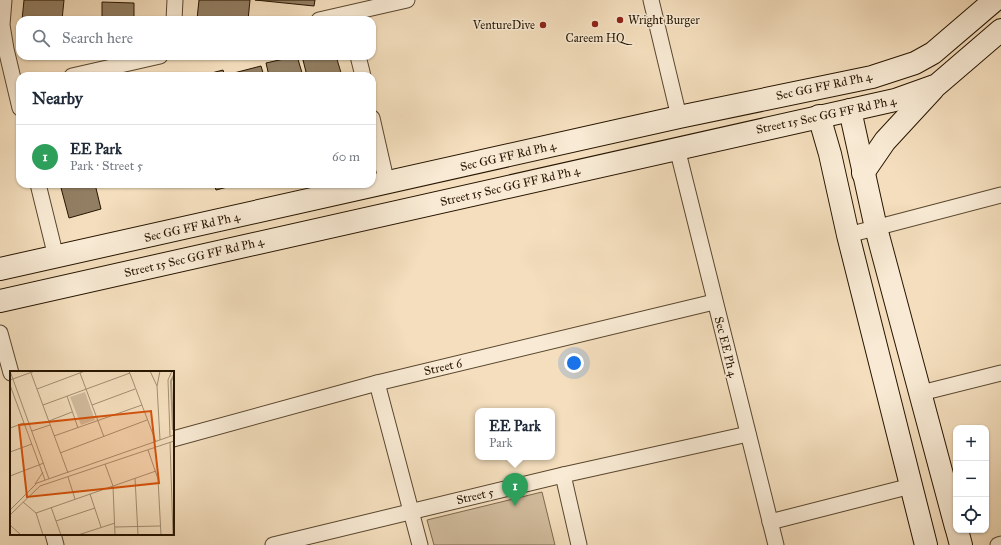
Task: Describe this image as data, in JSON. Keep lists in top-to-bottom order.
{
  "streets": {
    "main road": ["Sec GG FF Rd Ph 4", "Street 15 Sec GG FF Rd Ph 4"],
    "street": ["Sec EE Ph 4", "Street 6", "Street 5"]
  },
  "crossings": [
    ["Street 15 Sec GG FF Rd Ph 4", "Sec EE Ph 4"],
    ["Sec EE Ph 4", "Street 6"],
    ["Sec EE Ph 4", "Street 5"]
  ],
  "places": ["Wright Burger", "Careem HQ", "VentureDive"],
  "page": {
    "search": "Search here",
    "heading": "Nearby",
    "list": [
      {
        "mark": "1",
        "name": "EE Park",
        "note": "Park · Street 5",
        "value": "60 m"
      }
    ],
    "popup": ["EE Park", "Park"],
    "map_buttons": ["+", "−"],
    "pins": "1"
  }
}
